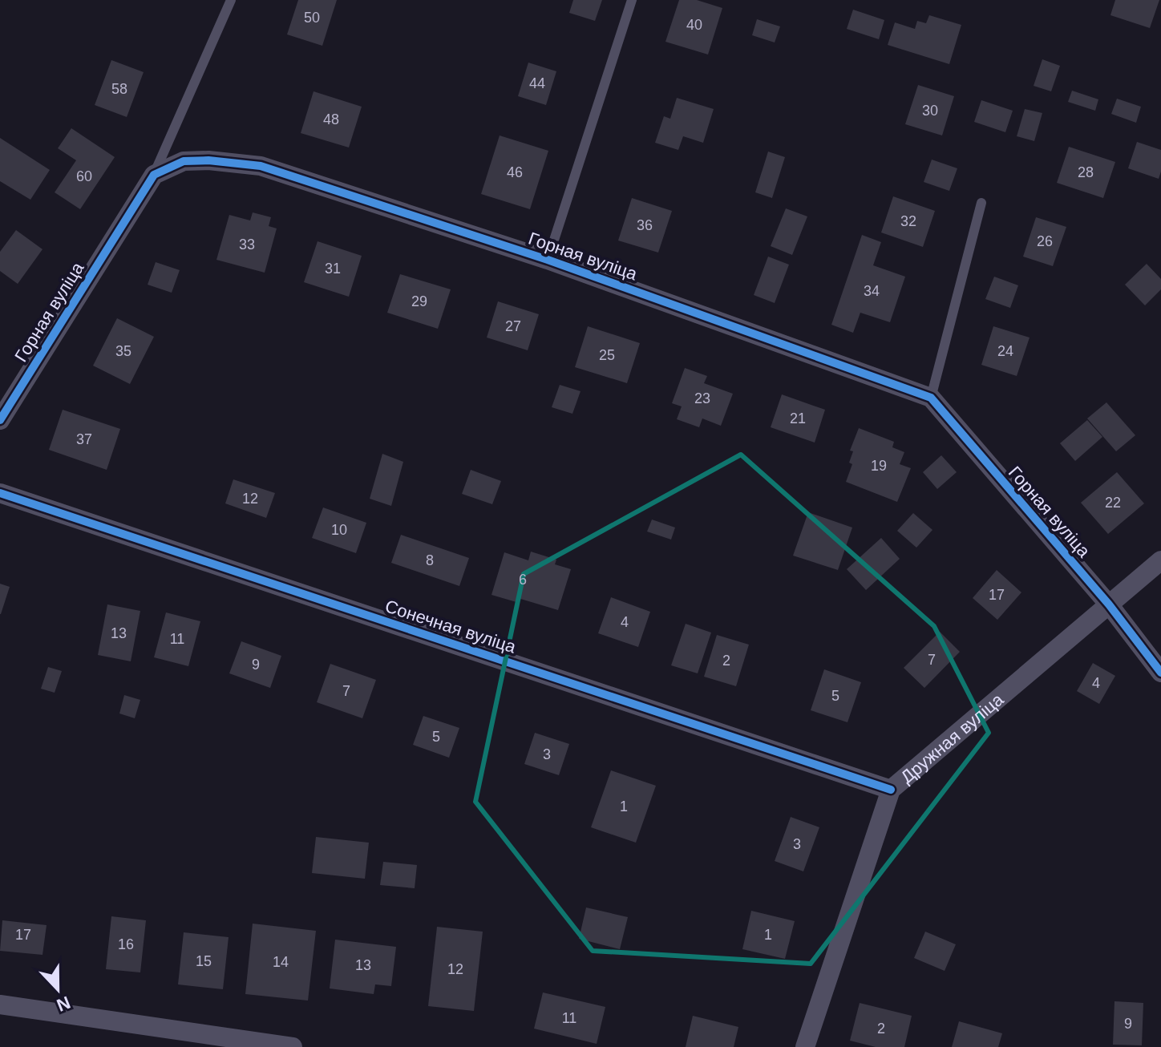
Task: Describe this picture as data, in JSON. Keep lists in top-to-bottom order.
{
  "streets": {
    "street": ["Горная вуліца", "Сонечная вуліца", "Дружная вуліца"]
  },
  "crossings": [
    ["Горная вуліца", "Дружная вуліца"],
    ["Сонечная вуліца", "Дружная вуліца"]
  ],
  "house_numbers": [
    "50",
    "40",
    "44",
    "58",
    "30",
    "48",
    "46",
    "28",
    "60",
    "32",
    "36",
    "26",
    "33",
    "31",
    "34",
    "29",
    "27",
    "35",
    "24",
    "25",
    "23",
    "21",
    "37",
    "19",
    "12",
    "22",
    "10",
    "8",
    "6",
    "17",
    "4",
    "13",
    "11",
    "7",
    "2",
    "9",
    "4",
    "7",
    "5",
    "5",
    "3",
    "1",
    "3",
    "17",
    "1",
    "16",
    "15",
    "14",
    "13",
    "12",
    "11",
    "9",
    "2"
  ],
  "north": "bottom"
}
